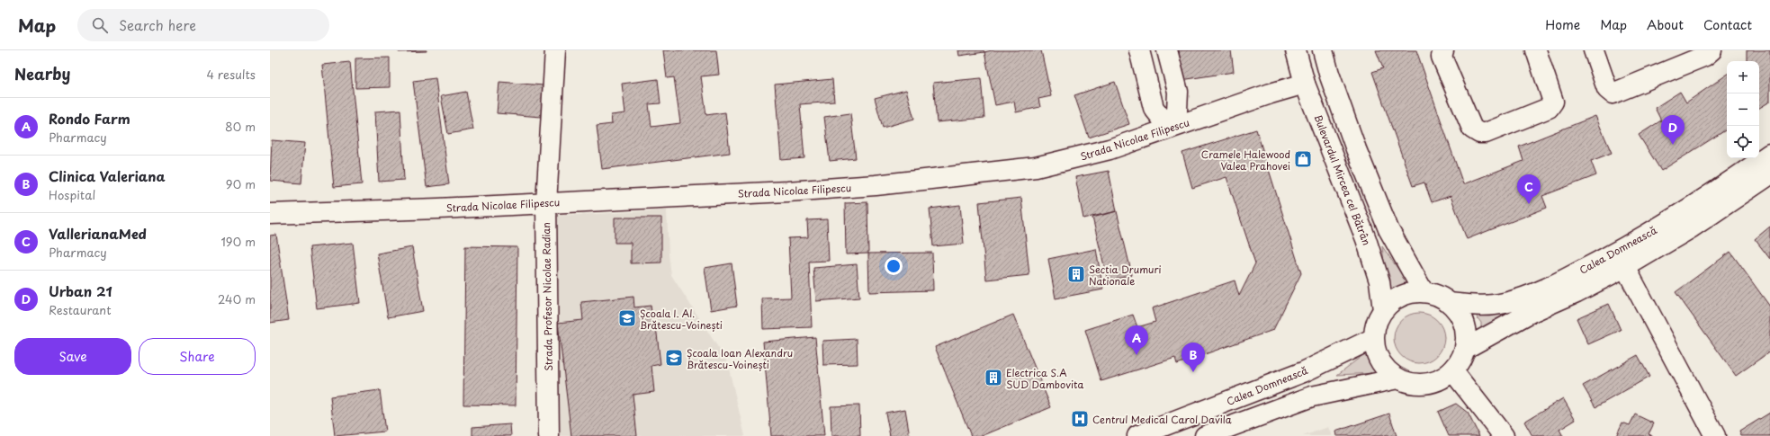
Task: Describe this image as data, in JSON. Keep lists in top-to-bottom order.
{
  "streets": {
    "street": [
      "Strada Nicolae Filipescu",
      "Bulevardul Mircea cel Bătrân",
      "Calea Domnească",
      "Strada Profesor Nicolae Radian"
    ]
  },
  "crossings": [
    ["Strada Nicolae Filipescu", "Bulevardul Mircea cel Bătrân"],
    ["Strada Nicolae Filipescu", "Strada Profesor Nicolae Radian"],
    ["Bulevardul Mircea cel Bătrân", "Calea Domnească"]
  ],
  "places": {
    "shop": ["Cramele Halewood Valea Prahovei"],
    "building": ["Sectia Drumuri Nationale", "Electrica S.A SUD Dambovita"],
    "school or university": ["Școala I. Al. Brătescu-Voinești", "Școala Ioan Alexandru Brătescu-Voinești"],
    "hospital": ["Centrul Medical Carol Davila"]
  },
  "page": {
    "header": "Map",
    "search": "Search here",
    "nav": [
      "Home",
      "Map",
      "About",
      "Contact"
    ],
    "heading": ["Nearby", "4 results"],
    "map_buttons": ["+", "−"],
    "list": [
      {
        "mark": "A",
        "name": "Rondo Farm",
        "note": "Pharmacy",
        "value": "80 m"
      },
      {
        "mark": "B",
        "name": "Clinica Valeriana",
        "note": "Hospital",
        "value": "90 m"
      },
      {
        "mark": "C",
        "name": "VallerianaMed",
        "note": "Pharmacy",
        "value": "190 m"
      },
      {
        "mark": "D",
        "name": "Urban 21",
        "note": "Restaurant",
        "value": "240 m"
      }
    ],
    "pins": [
      "D",
      "C",
      "A",
      "B"
    ],
    "buttons": ["Save", "Share"]
  }
}
